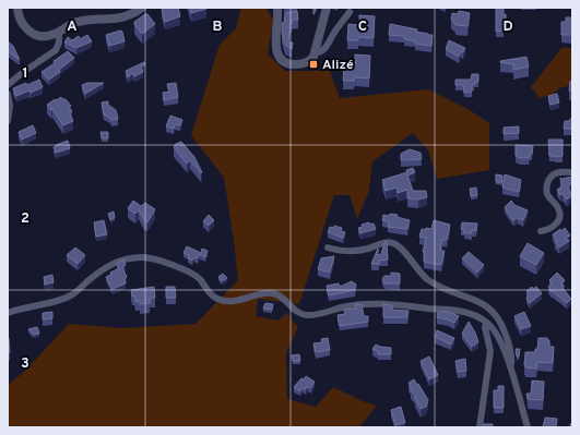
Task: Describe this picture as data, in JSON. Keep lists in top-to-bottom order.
{
  "places": {
    "transit": ["Alizé"]
  },
  "grid": {
    "columns": [
      "A",
      "B",
      "C",
      "D"
    ],
    "rows": ["1", "2", "3"]
  }
}
